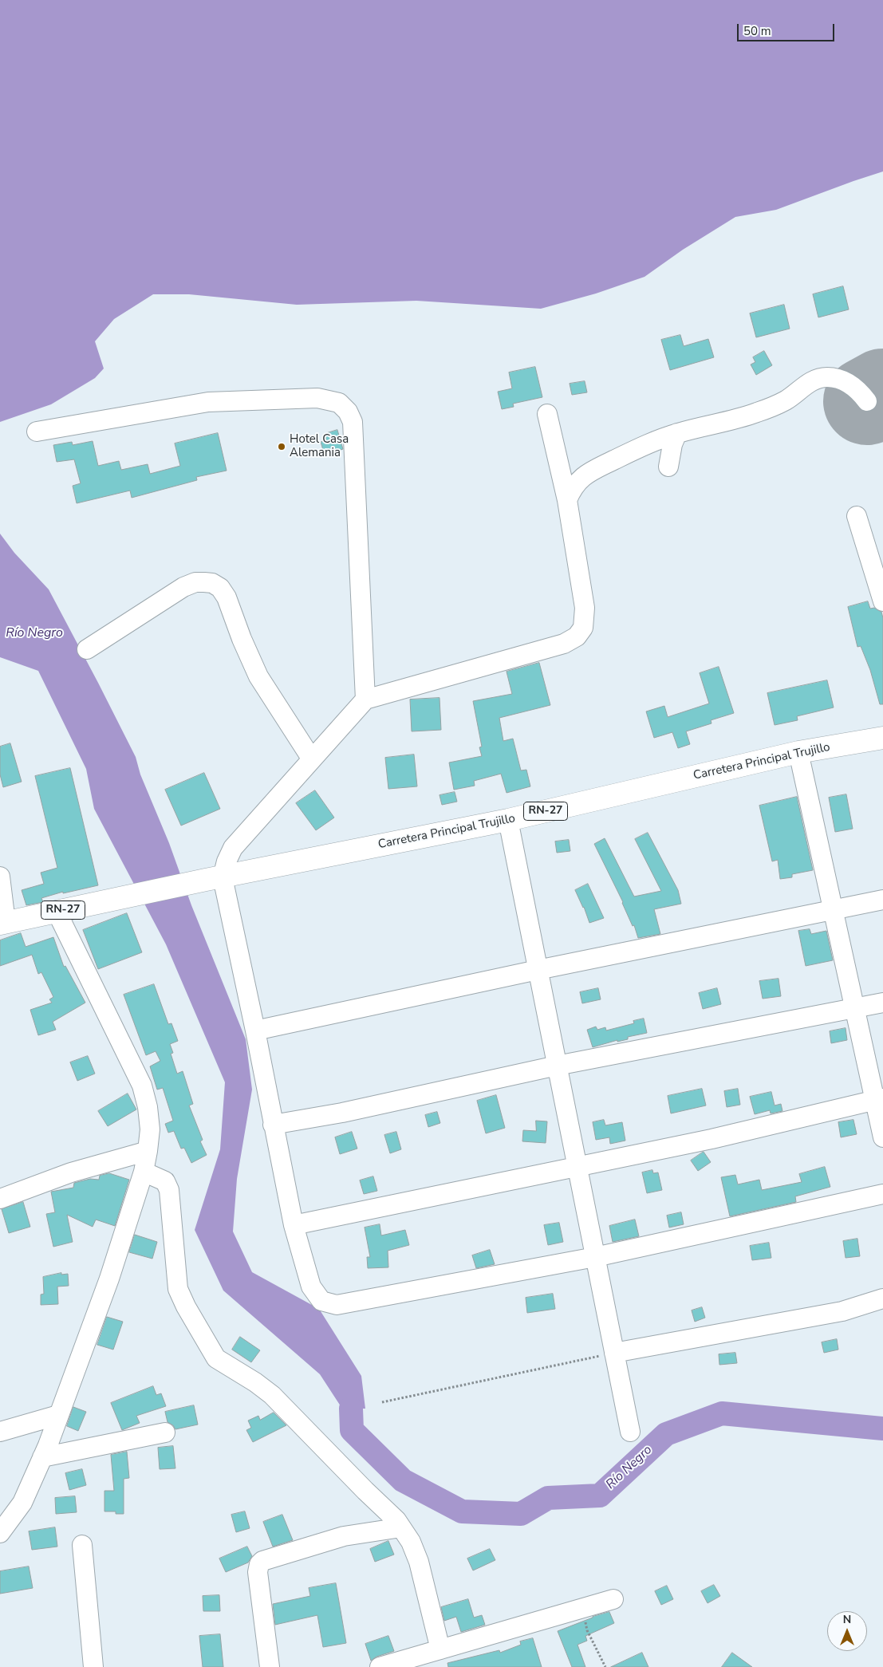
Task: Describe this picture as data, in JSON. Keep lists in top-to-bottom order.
{
  "streets": {
    "main road": ["Carretera Principal Trujillo", "RN-27"]
  },
  "crossings": [
    ["Carretera Principal Trujillo", "RN-27"]
  ],
  "water": ["Río Negro"],
  "places": ["Hotel Casa Alemania"],
  "scale_bar": "50 m",
  "north": "top"
}
